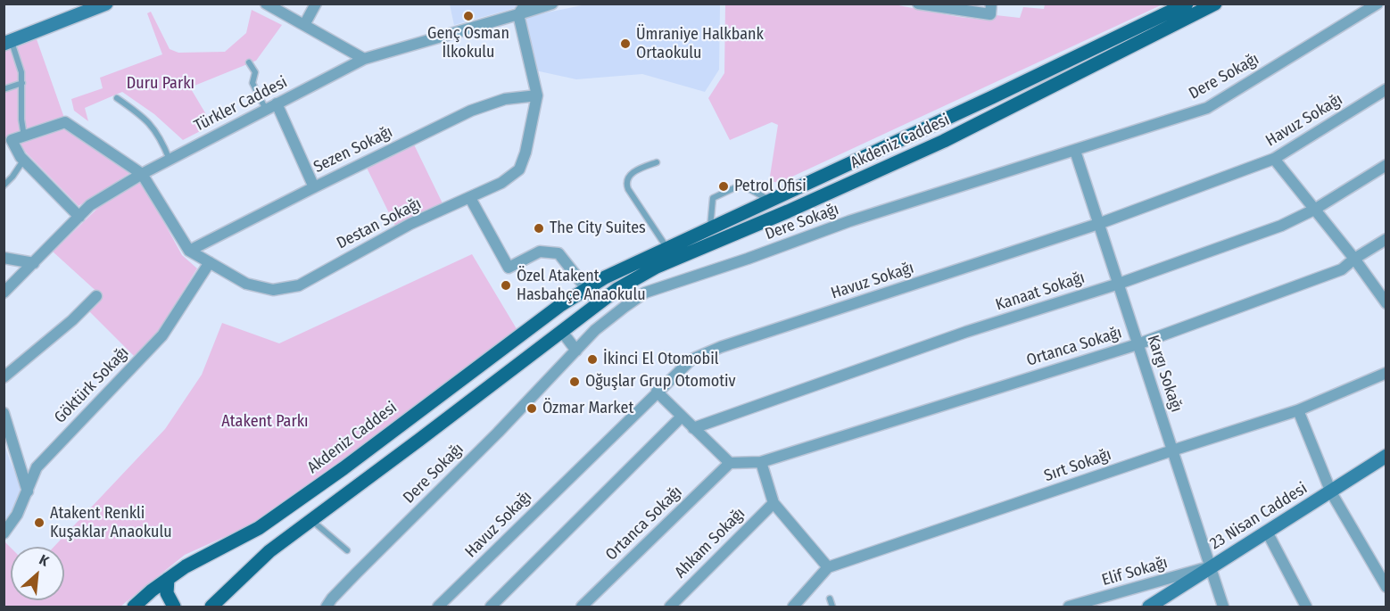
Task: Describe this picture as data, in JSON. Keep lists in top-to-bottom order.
{
  "streets": {
    "main road": ["Akdeniz Caddesi"],
    "street": [
      "Dere Sokağı",
      "Türkler Caddesi",
      "Havuz Sokağı",
      "Sezen Sokağı",
      "Destan Sokağı",
      "Kanaat Sokağı",
      "Ortanca Sokağı",
      "Kargı Sokağı",
      "Göktürk Sokağı",
      "Sırt Sokağı",
      "23 Nisan Caddesi",
      "Ahkam Sokağı",
      "Elif Sokağı"
    ]
  },
  "crossings": [
    ["Dere Sokağı", "Kargı Sokağı"],
    ["Türkler Caddesi", "Destan Sokağı"],
    ["Havuz Sokağı", "Kargı Sokağı"],
    ["Sezen Sokağı", "Destan Sokağı"],
    ["Destan Sokağı", "Göktürk Sokağı"],
    ["Kanaat Sokağı", "Kargı Sokağı"],
    ["Ortanca Sokağı", "Kargı Sokağı"],
    ["Kargı Sokağı", "Sırt Sokağı"],
    ["Kargı Sokağı", "23 Nisan Caddesi"],
    ["Kargı Sokağı", "Elif Sokağı"],
    ["23 Nisan Caddesi", "Elif Sokağı"]
  ],
  "parks": ["Duru Parkı", "Atakent Parkı"],
  "places": [
    "Genç Osman İlkokulu",
    "Ümraniye Halkbank Ortaokulu",
    "Petrol Ofisi",
    "The City Suites",
    "Özel Atakent Hasbahçe Anaokulu",
    "İkinci El Otomobil",
    "Oğuşlar Grup Otomotiv",
    "Özmar Market",
    "Atakent Renkli Kuşaklar Anaokulu"
  ],
  "north": "top right"
}
